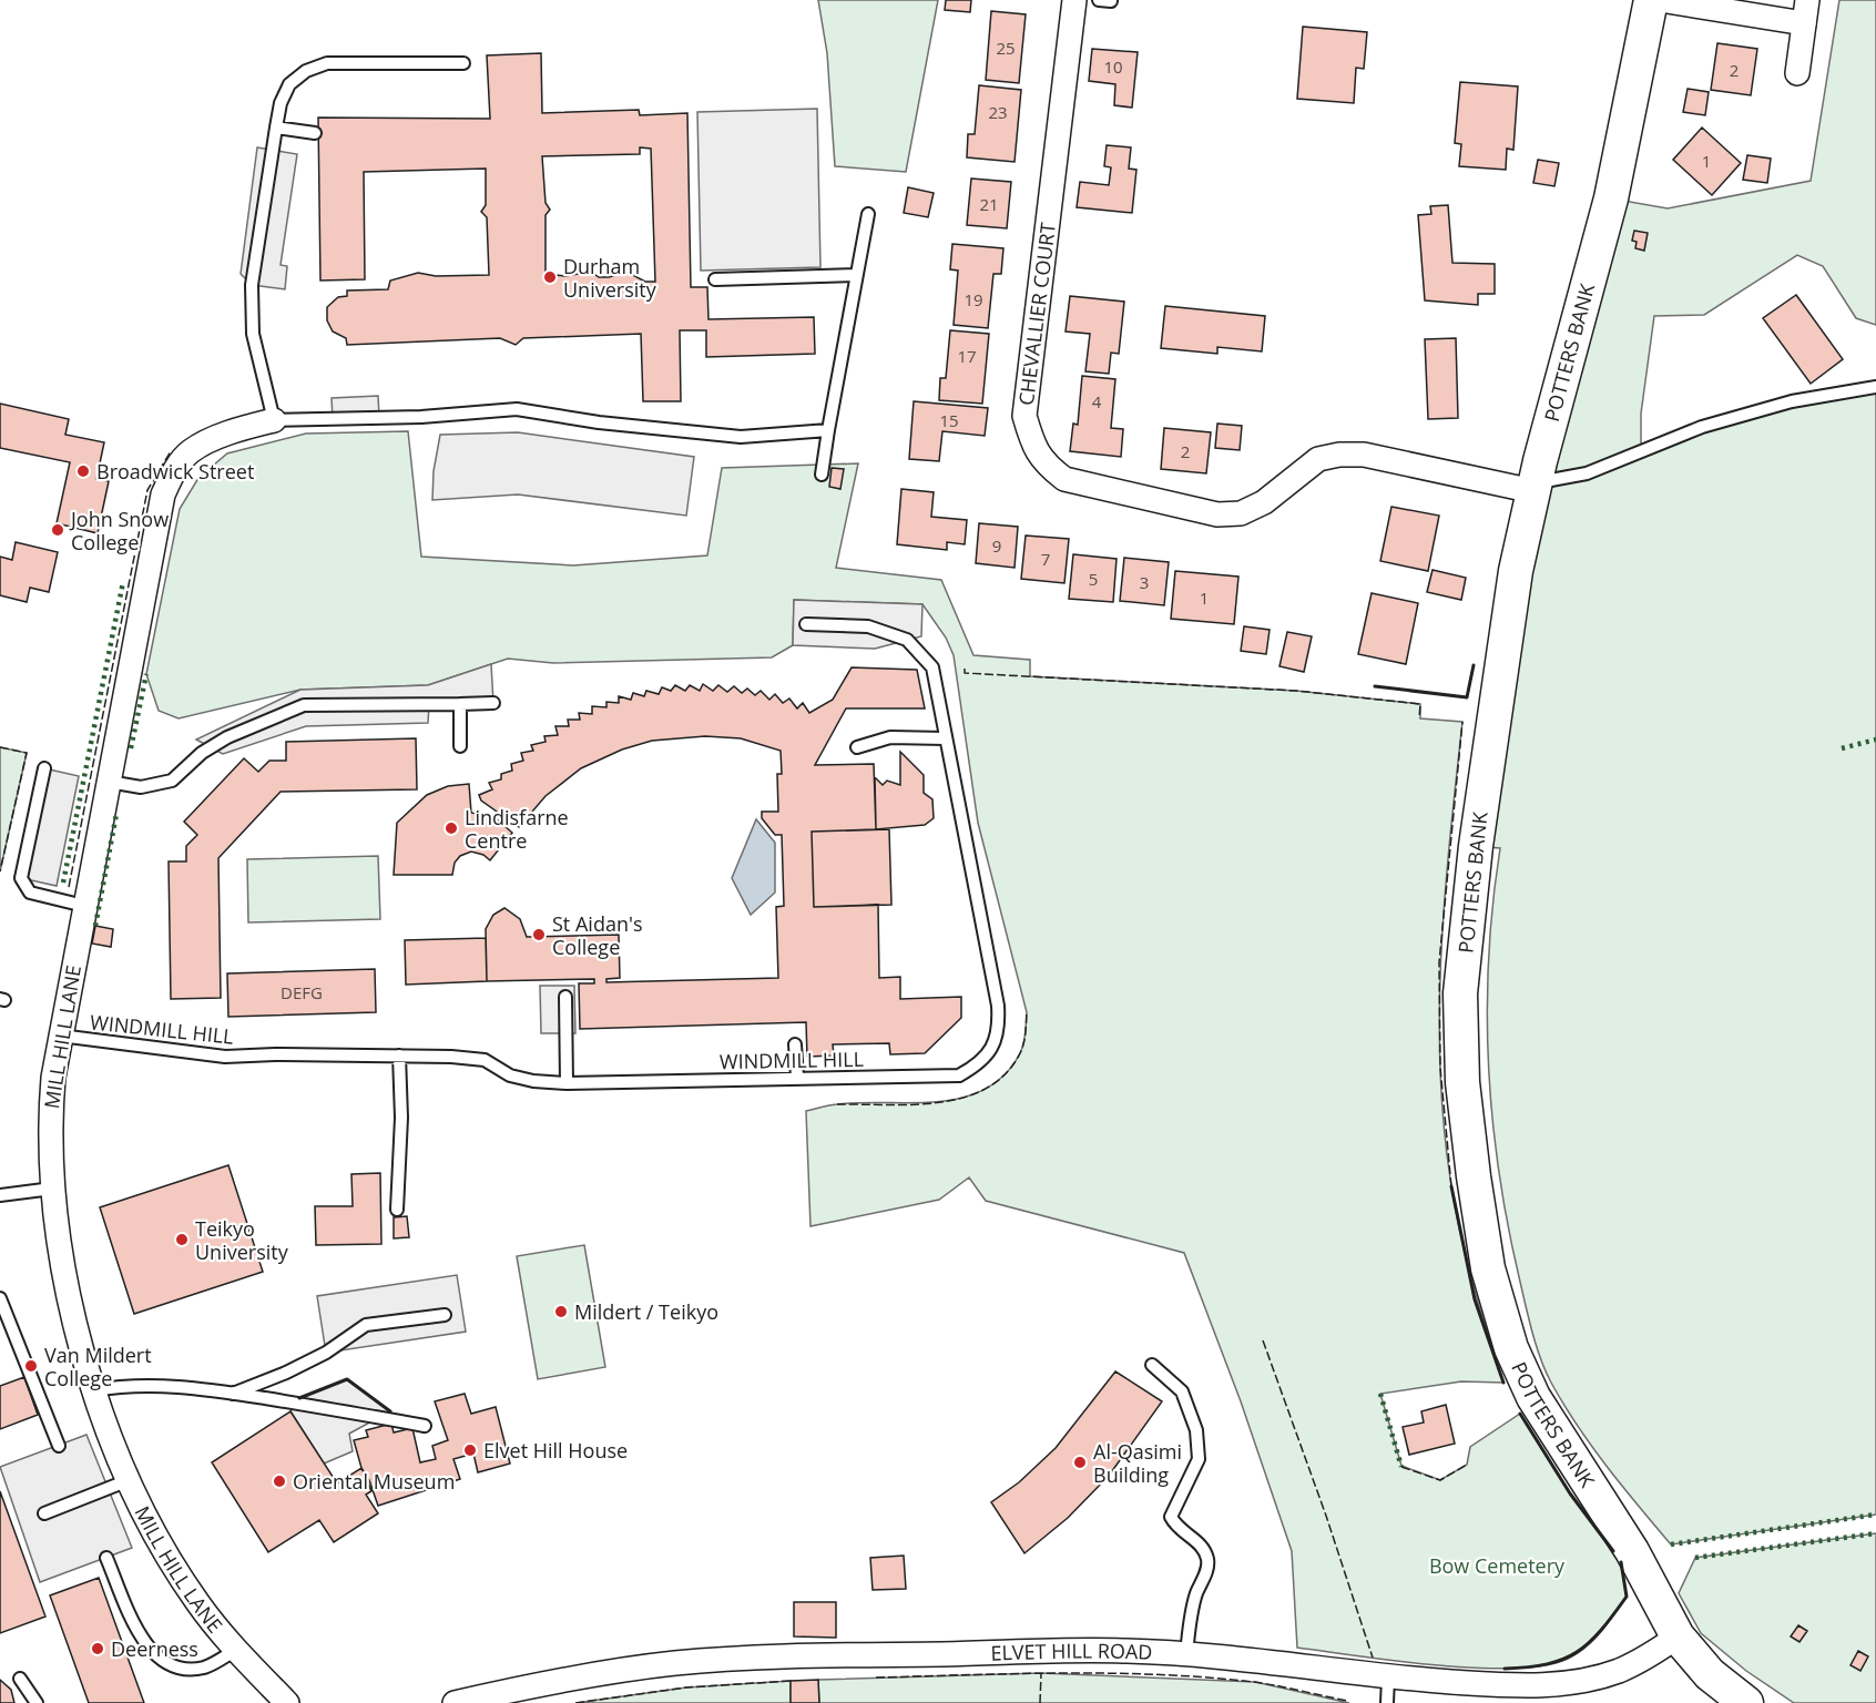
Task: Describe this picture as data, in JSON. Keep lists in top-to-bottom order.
{
  "streets": {
    "street": [
      "CHEVALLIER COURT",
      "POTTERS BANK",
      "MILL HILL LANE",
      "ELVET HILL ROAD"
    ],
    "lane": ["WINDMILL HILL"]
  },
  "crossings": [
    ["CHEVALLIER COURT", "POTTERS BANK"],
    ["POTTERS BANK", "ELVET HILL ROAD"],
    ["WINDMILL HILL", "MILL HILL LANE"]
  ],
  "parks": ["Bow Cemetery"],
  "places": [
    "Durham University",
    "Broadwick Street",
    "John Snow College",
    "Lindisfarne Centre",
    "St Aidan's College",
    "Teikyo University",
    "Mildert / Teikyo",
    "Van Mildert College",
    "Elvet Hill House",
    "Al-Qasimi Building",
    "Oriental Museum",
    "Deerness"
  ],
  "house_numbers": [
    "25",
    "10",
    "2",
    "23",
    "1",
    "21",
    "19",
    "17",
    "4",
    "15",
    "2",
    "9",
    "7",
    "5",
    "3",
    "1",
    "DEFG"
  ]
}
